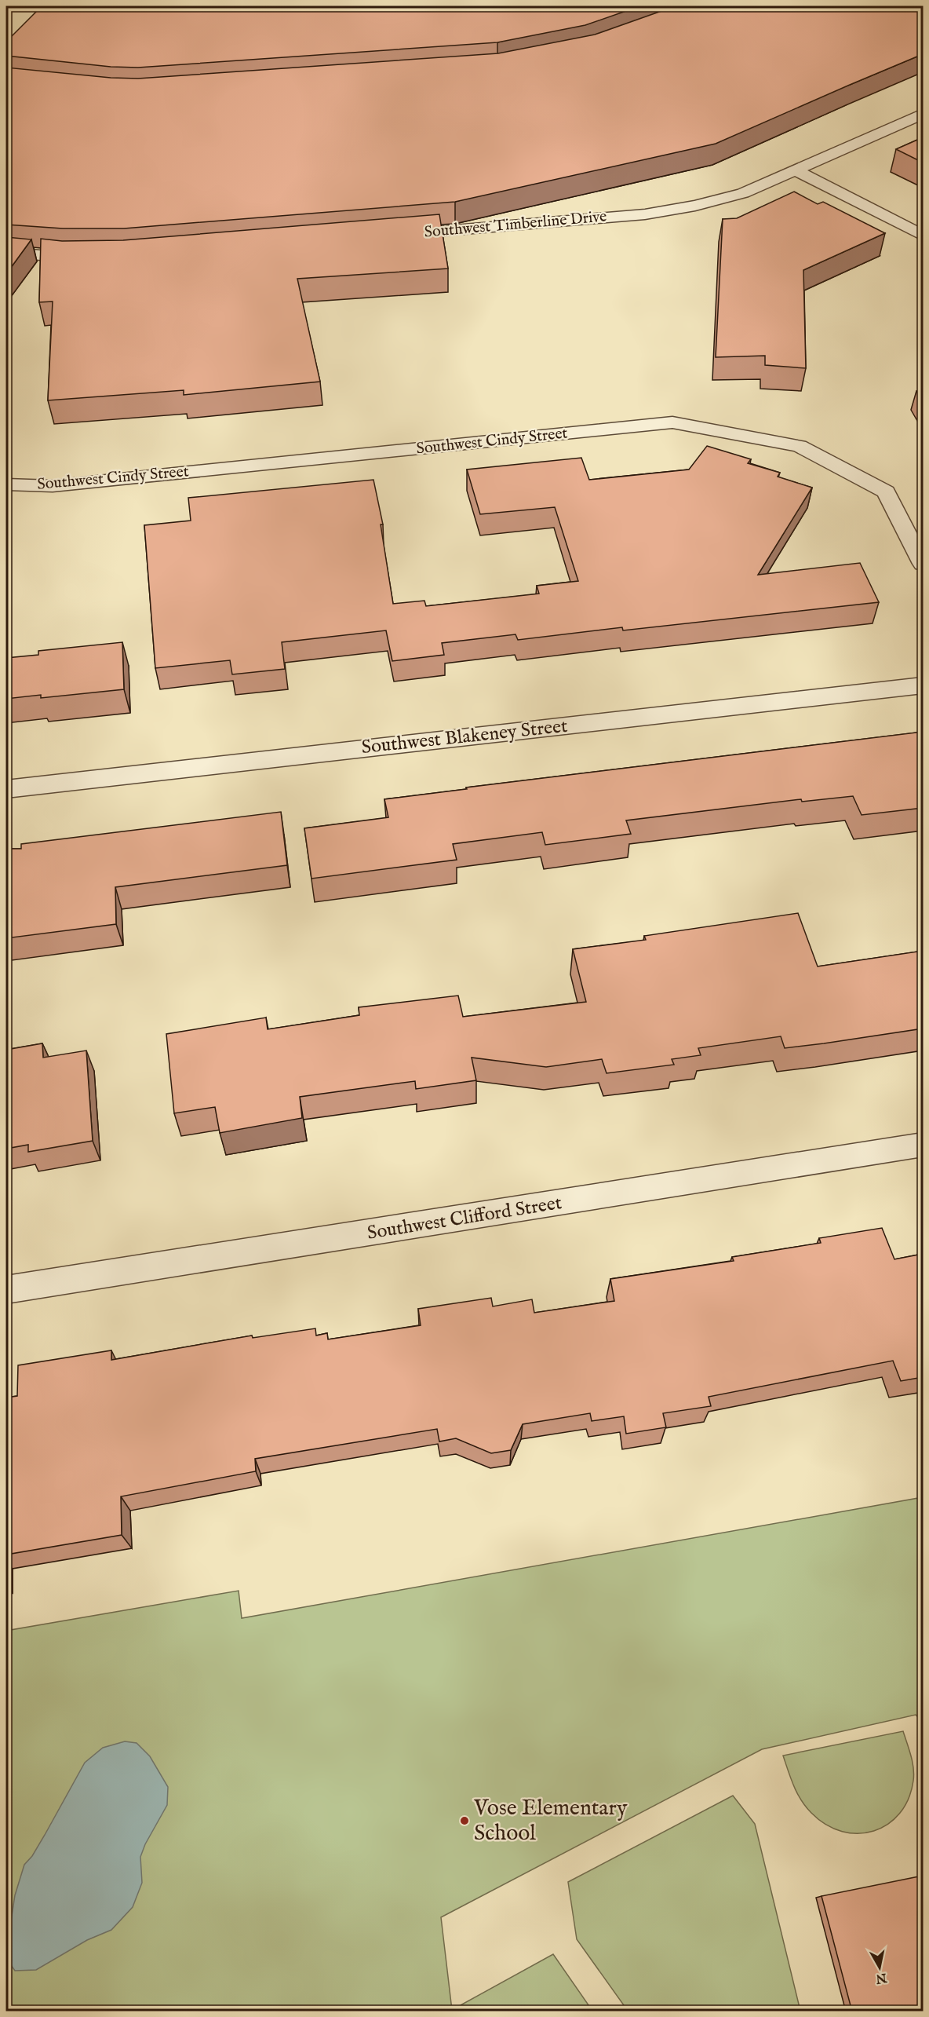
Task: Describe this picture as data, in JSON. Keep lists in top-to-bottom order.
{
  "streets": {
    "street": [
      "Southwest Timberline Drive",
      "Southwest Cindy Street",
      "Southwest Blakeney Street",
      "Southwest Clifford Street"
    ]
  },
  "places": ["Vose Elementary School"],
  "north": "bottom"
}
